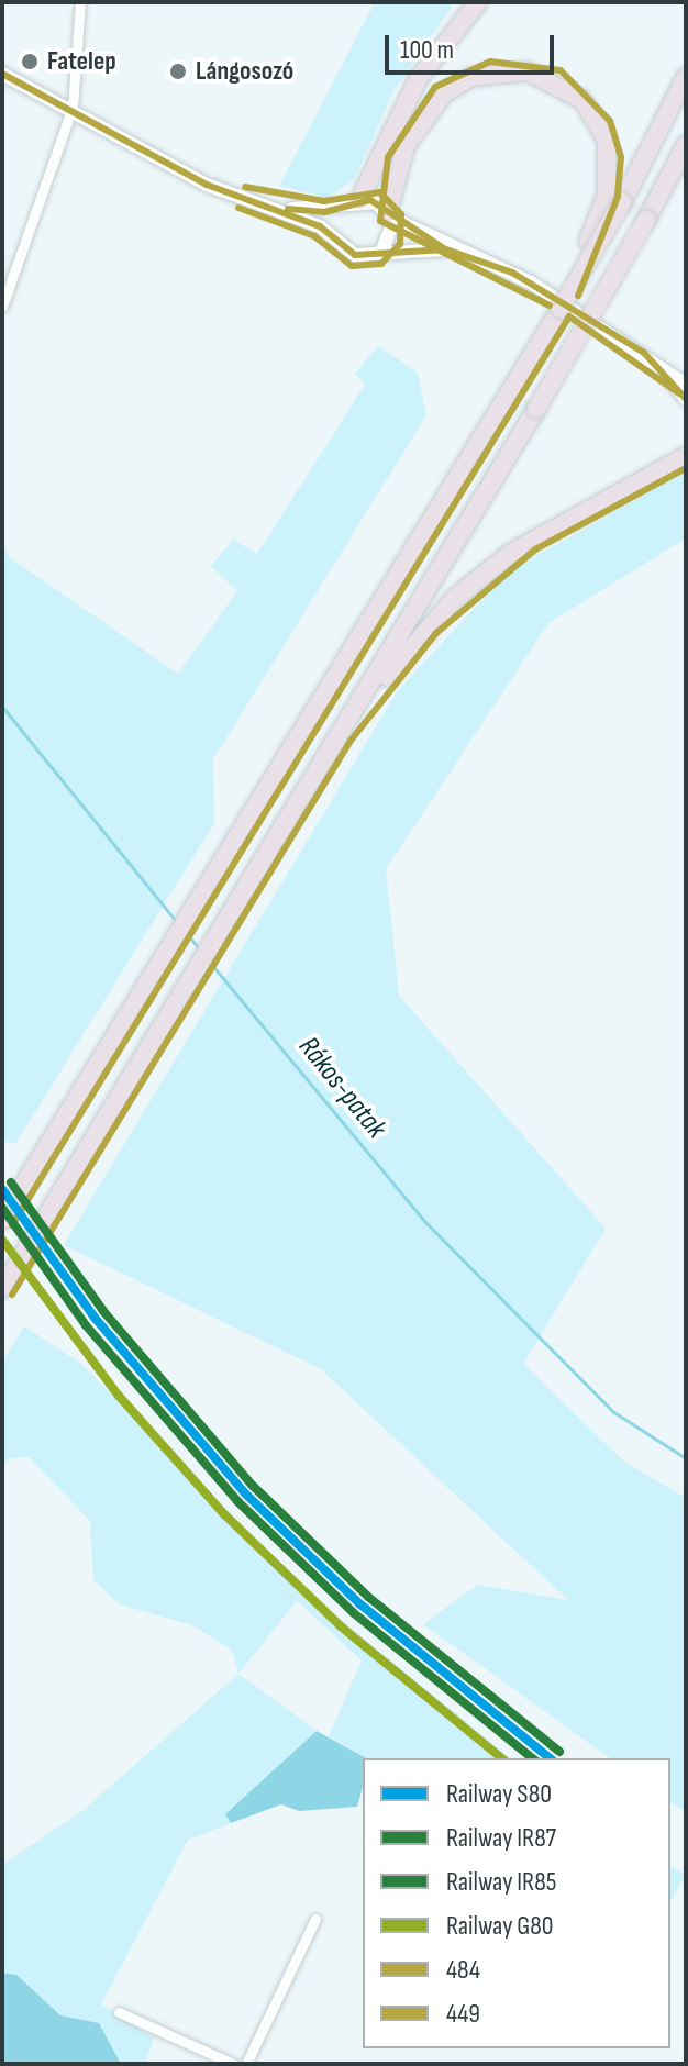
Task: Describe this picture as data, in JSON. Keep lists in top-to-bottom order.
{
  "water": ["Rákos-patak"],
  "places": ["Fatelep", "Lángosozó"],
  "lines": [
    "transit line 449",
    "transit line 484",
    "rail line IR85",
    "rail line S80",
    "rail line IR87",
    "rail line G80"
  ],
  "legend": [
    "Railway S80",
    "Railway IR87",
    "Railway IR85",
    "Railway G80",
    "484",
    "449"
  ],
  "scale_bar": "100 m"
}
